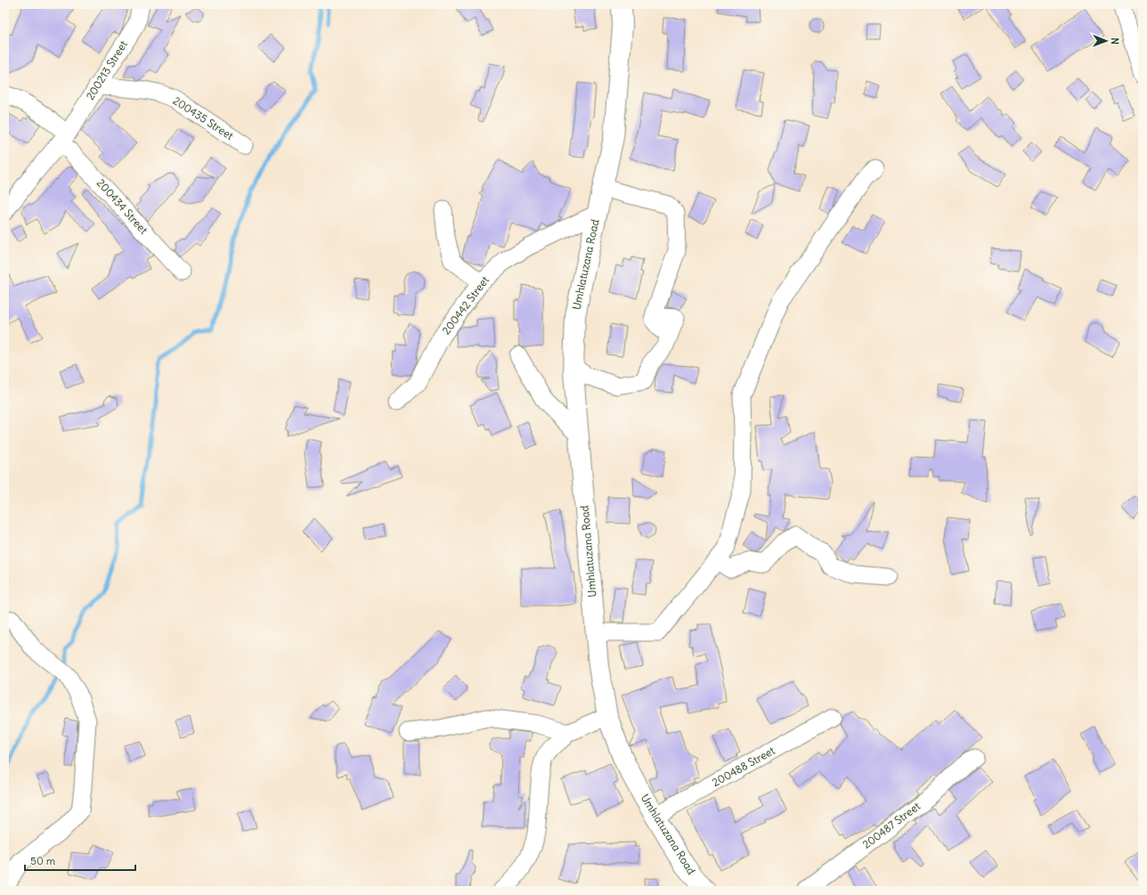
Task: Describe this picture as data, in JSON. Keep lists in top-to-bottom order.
{
  "streets": {
    "street": [
      "200213 Street",
      "200435 Street",
      "200434 Street",
      "Umhlatuzana Road",
      "200442 Street",
      "200488 Street",
      "200487 Street"
    ]
  },
  "crossings": [
    ["200213 Street", "200435 Street"],
    ["200213 Street", "200434 Street"],
    ["Umhlatuzana Road", "200442 Street"],
    ["Umhlatuzana Road", "200488 Street"]
  ],
  "scale_bar": "50 m",
  "north": "right"
}
